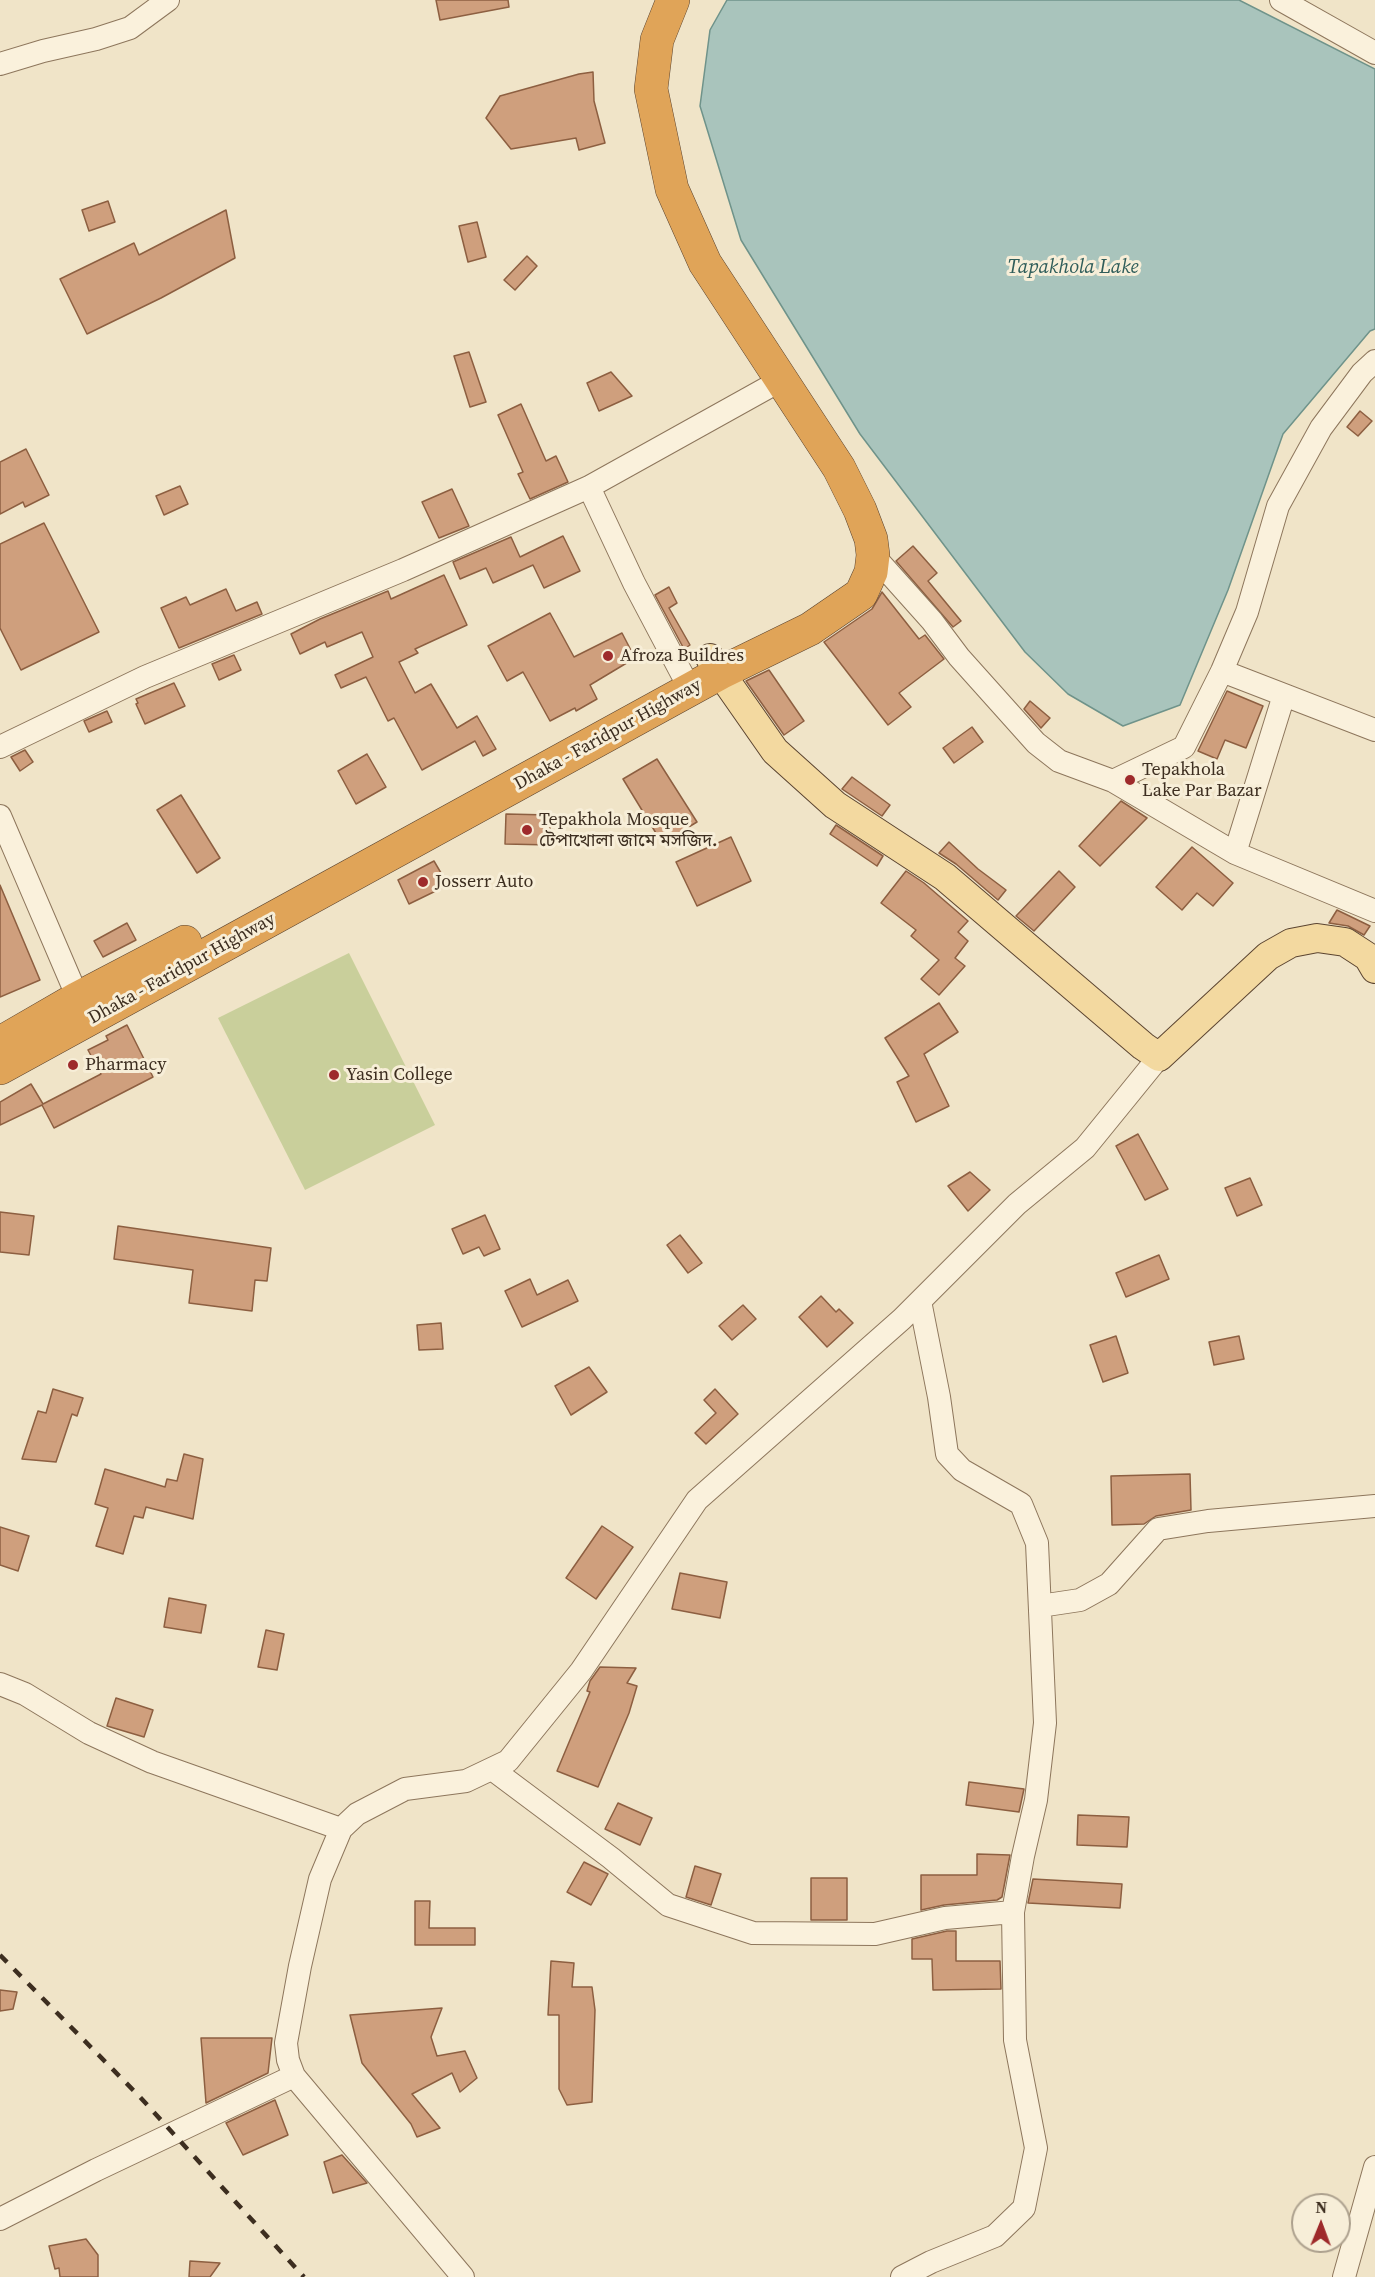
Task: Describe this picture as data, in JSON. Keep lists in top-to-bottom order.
{
  "streets": {
    "highway": ["Dhaka - Faridpur Highway"]
  },
  "water": ["Tapakhola Lake"],
  "places": [
    "Afroza Buildres",
    "Tepakhola Lake Par Bazar",
    "Tepakhola Mosque টেপাখোলা জামে মসজিদ.",
    "Josserr Auto",
    "Pharmacy",
    "Yasin College"
  ],
  "north": "top"
}
